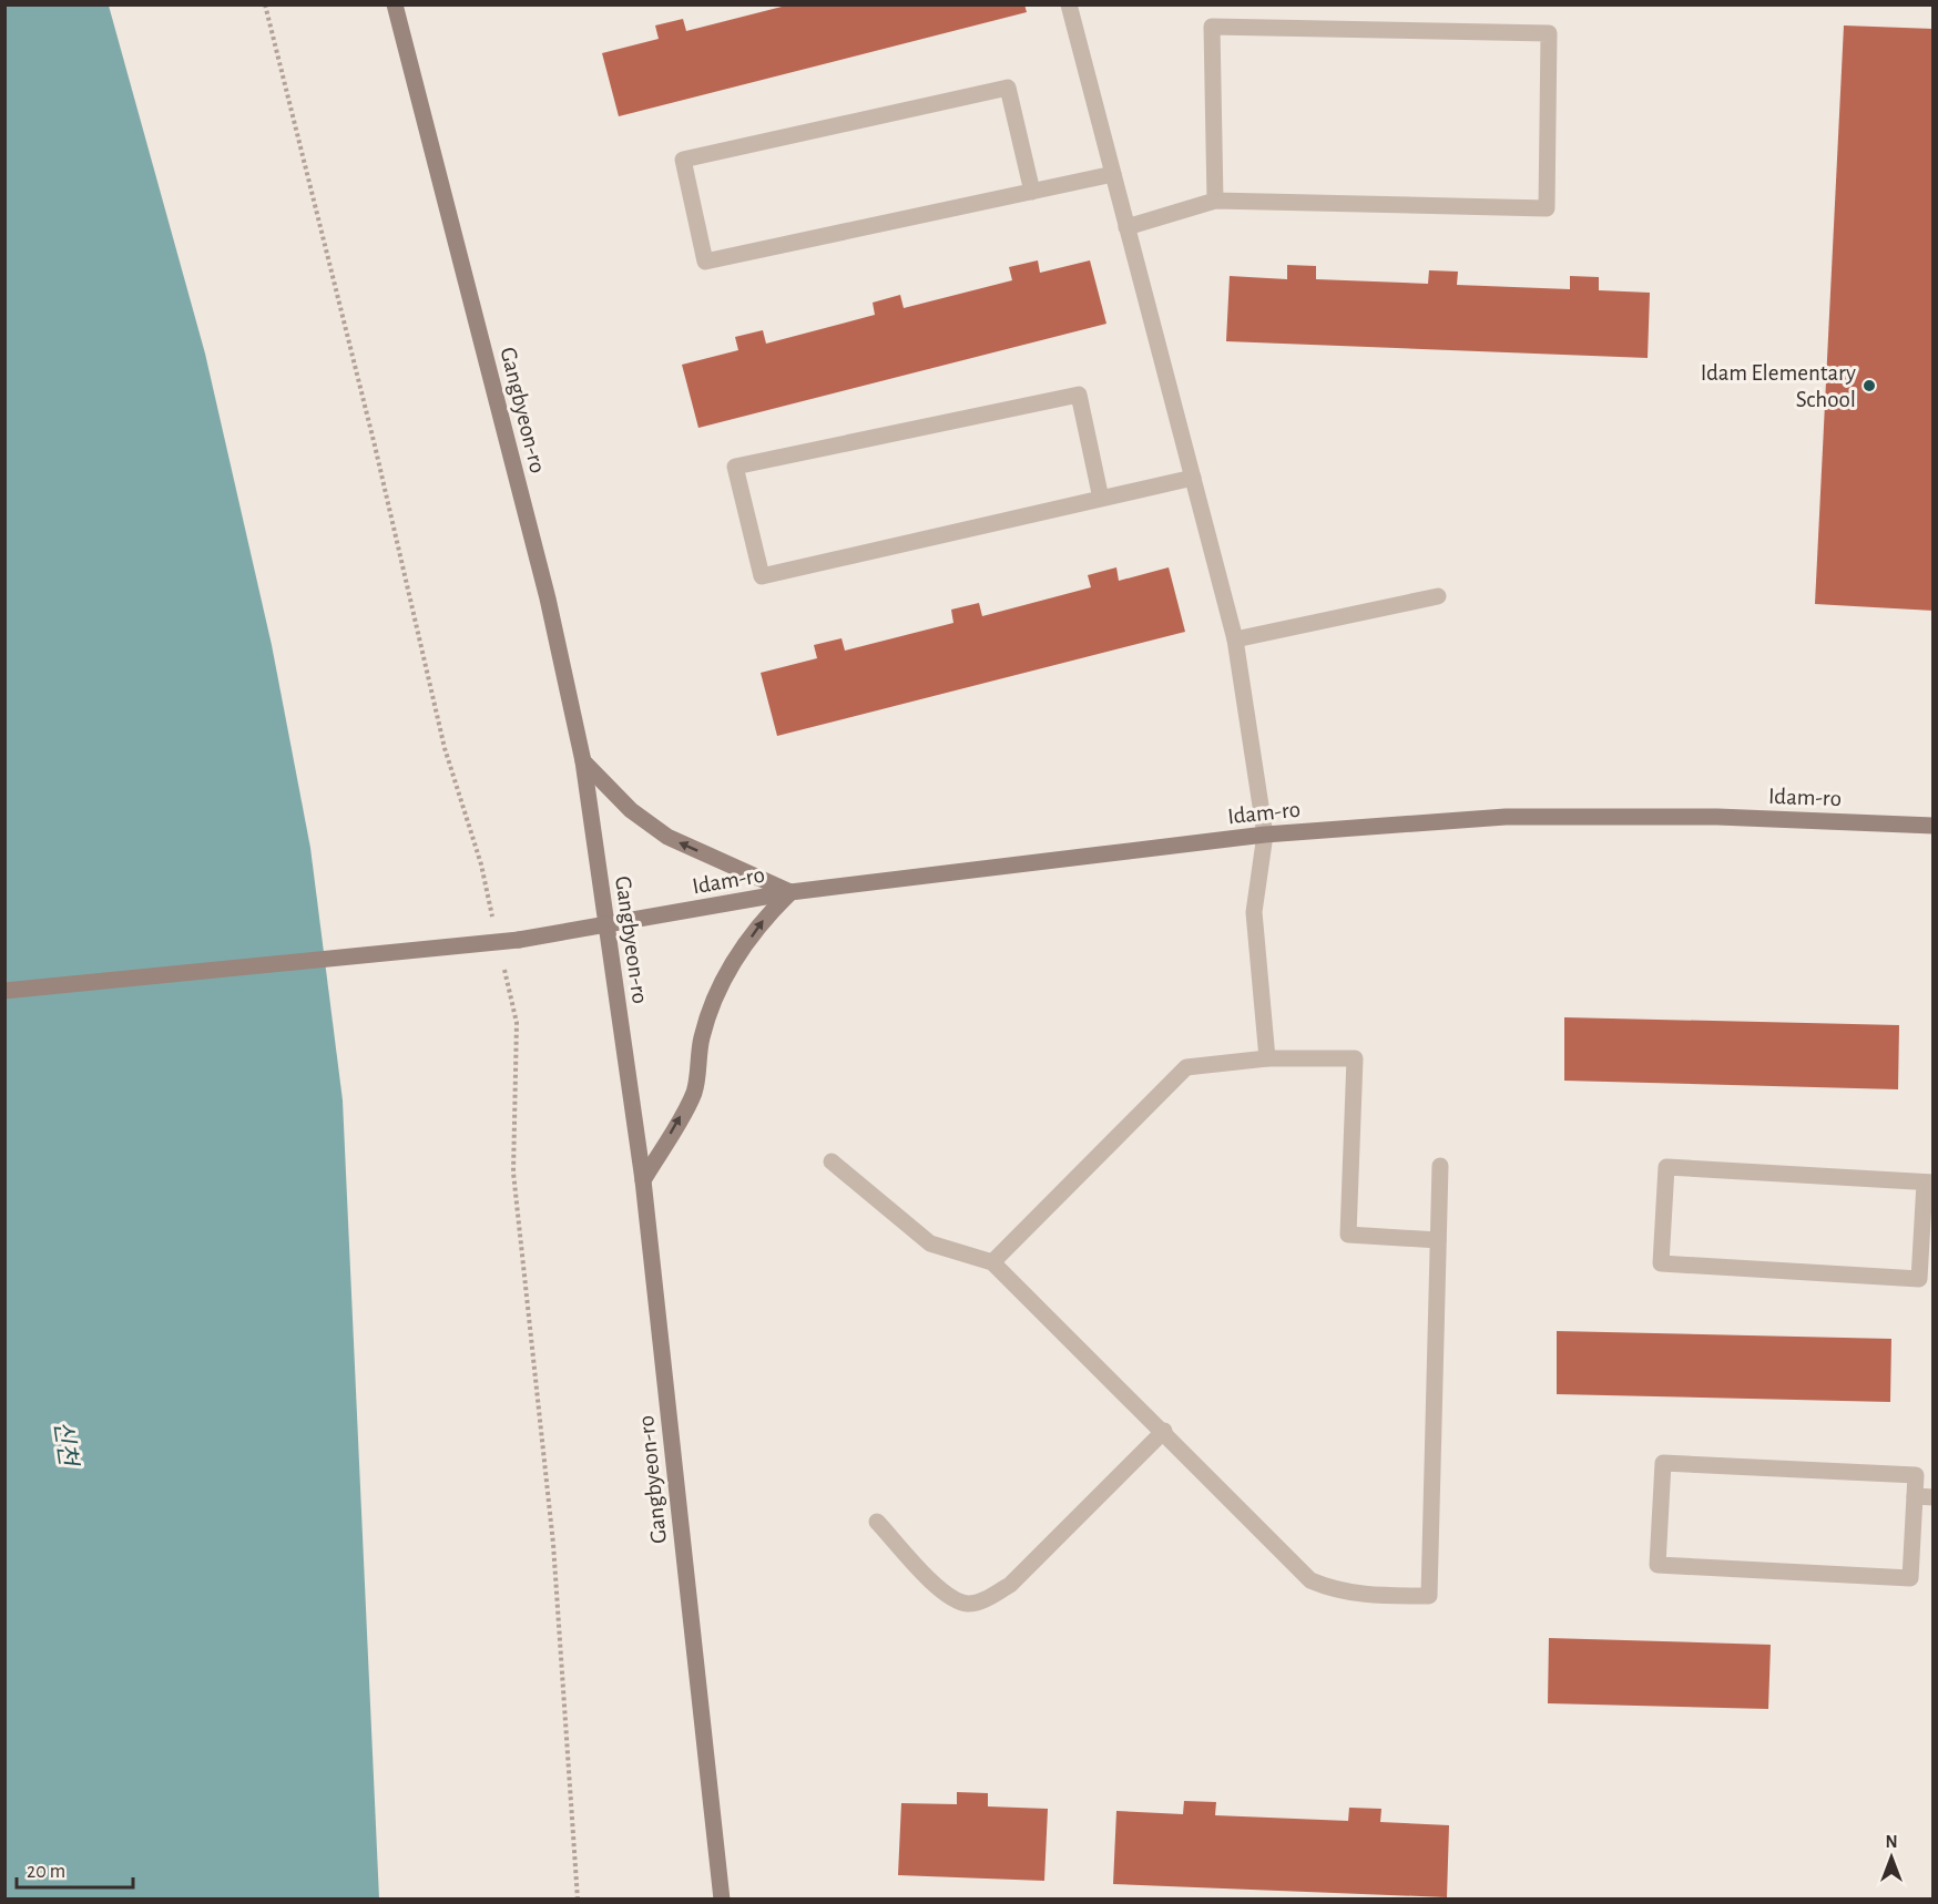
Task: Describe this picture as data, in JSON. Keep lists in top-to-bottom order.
{
  "streets": {
    "main road": ["Gangbyeon-ro", "Idam-ro"]
  },
  "crossings": [
    ["Gangbyeon-ro", "Idam-ro"]
  ],
  "water": ["신천"],
  "places": ["Idam Elementary School"],
  "scale_bar": "20 m",
  "north": "top"
}
